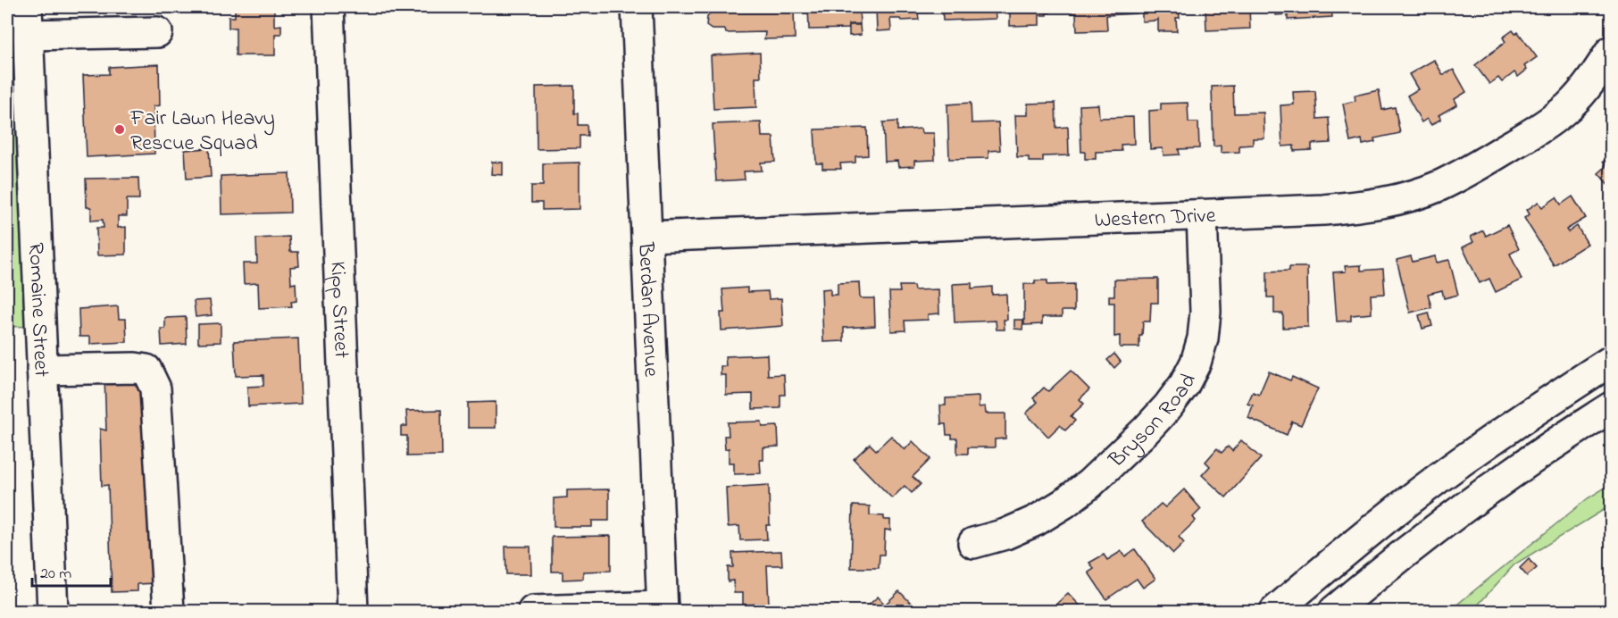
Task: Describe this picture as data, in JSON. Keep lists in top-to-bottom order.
{
  "streets": {
    "main road": [
      "Western Drive",
      "Romaine Street",
      "Kipp Street",
      "Berdan Avenue",
      "Bryson Road"
    ]
  },
  "crossings": [
    ["Western Drive", "Berdan Avenue"],
    ["Western Drive", "Bryson Road"]
  ],
  "places": ["Fair Lawn Heavy Rescue Squad"],
  "scale_bar": "20 m"
}
